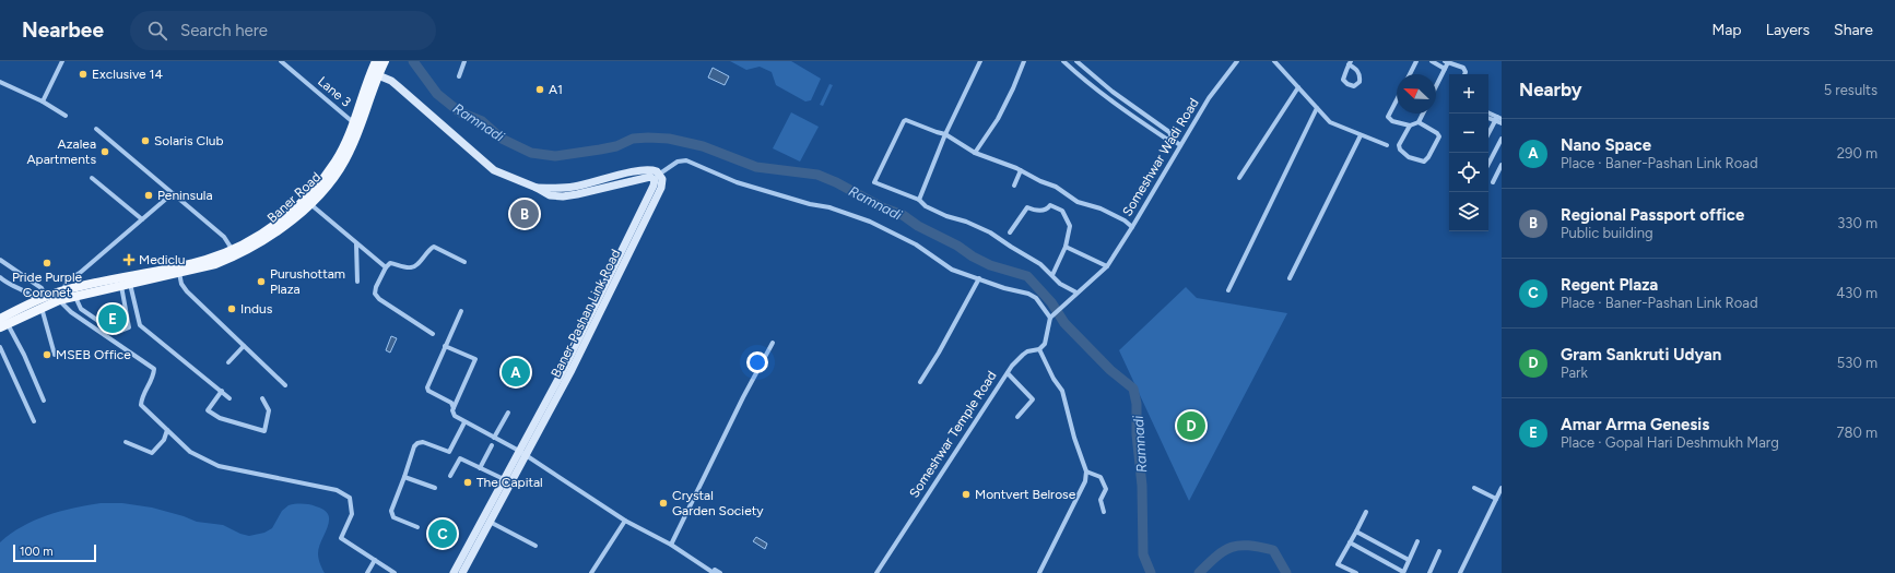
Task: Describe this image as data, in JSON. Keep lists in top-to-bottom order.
{
  "streets": {
    "main road": ["Baner Road"],
    "street": [
      "Lane 3",
      "Someshwar Wadi Road",
      "Baner-Pashan Link Road",
      "Someshwar Temple Road"
    ]
  },
  "crossings": [
    ["Lane 3", "Baner Road"]
  ],
  "water": ["Ramnadi"],
  "places": {
    "other": [
      "Exclusive 14",
      "A1",
      "Solaris Club",
      "Azalea Apartments",
      "Peninsula",
      "Pride Purple Coronet",
      "Purushottam Plaza",
      "Indus",
      "MSEB Office",
      "The Capital",
      "Montvert Belrose",
      "Crystal Garden Society"
    ],
    "health": ["Mediclu"]
  },
  "scale_bar": "100 m",
  "north": "top left",
  "page": {
    "header": "Nearbee",
    "search": "Search here",
    "nav": ["Map", "Layers", "Share"],
    "heading": ["Nearby", "5 results"],
    "map_buttons": ["+", "−"],
    "list": [
      {
        "mark": "A",
        "name": "Nano Space",
        "note": "Place · Baner-Pashan Link Road",
        "value": "290 m"
      },
      {
        "mark": "B",
        "name": "Regional Passport office",
        "note": "Public building",
        "value": "330 m"
      },
      {
        "mark": "C",
        "name": "Regent Plaza",
        "note": "Place · Baner-Pashan Link Road",
        "value": "430 m"
      },
      {
        "mark": "D",
        "name": "Gram Sankruti Udyan",
        "note": "Park",
        "value": "530 m"
      },
      {
        "mark": "E",
        "name": "Amar Arma Genesis",
        "note": "Place · Gopal Hari Deshmukh Marg",
        "value": "780 m"
      }
    ],
    "pins": [
      "B",
      "E",
      "A",
      "D",
      "C"
    ],
    "scale": "100 m"
  }
}
